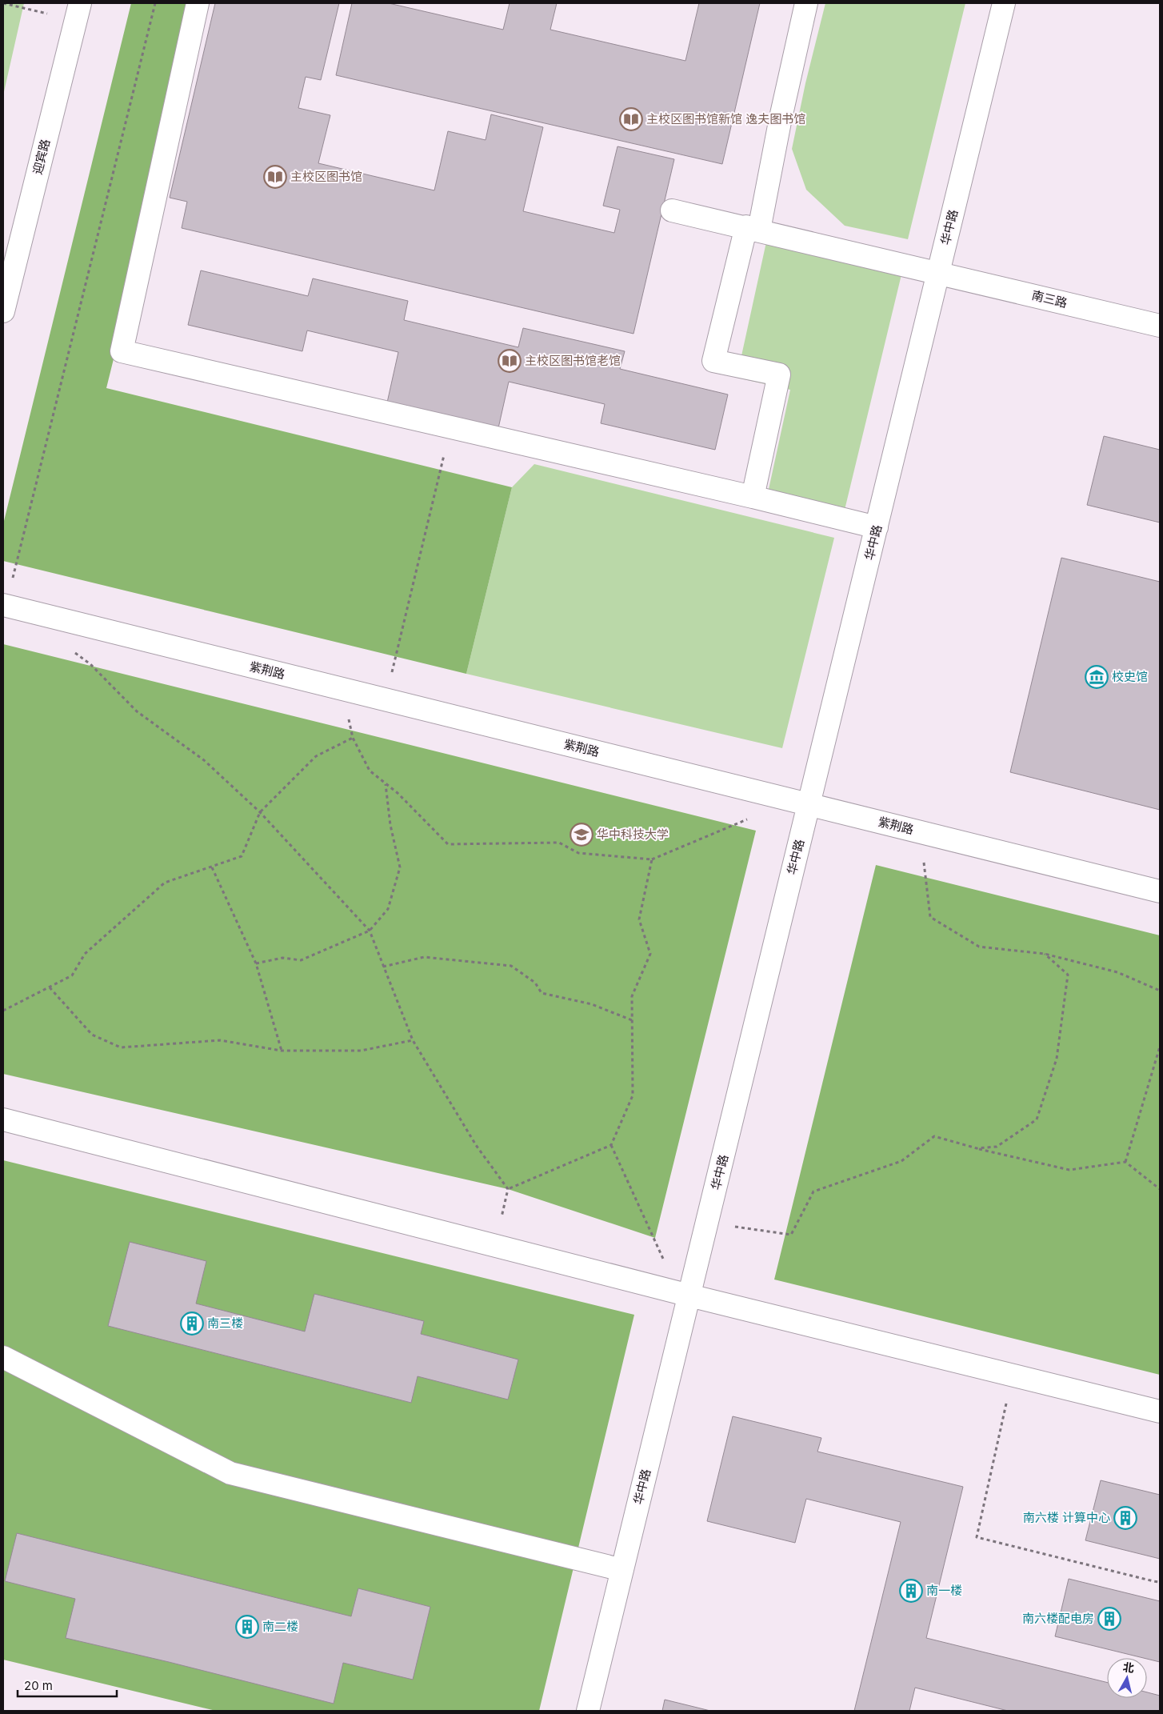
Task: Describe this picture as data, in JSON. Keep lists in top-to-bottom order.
{
  "streets": {
    "street": [
      "迎宾路",
      "华中路",
      "南三路",
      "紫荆路"
    ]
  },
  "crossings": [
    ["华中路", "南三路"],
    ["华中路", "紫荆路"]
  ],
  "places": {
    "library": ["主校区图书馆新馆 逸夫图书馆", "主校区图书馆", "主校区图书馆老馆"],
    "museum": ["校史馆"],
    "school or university": ["华中科技大学"],
    "building": [
      "南三楼",
      "南六楼 计算中心",
      "南一楼",
      "南六楼配电房",
      "南二楼"
    ]
  },
  "scale_bar": "20 m",
  "north": "top"
}
